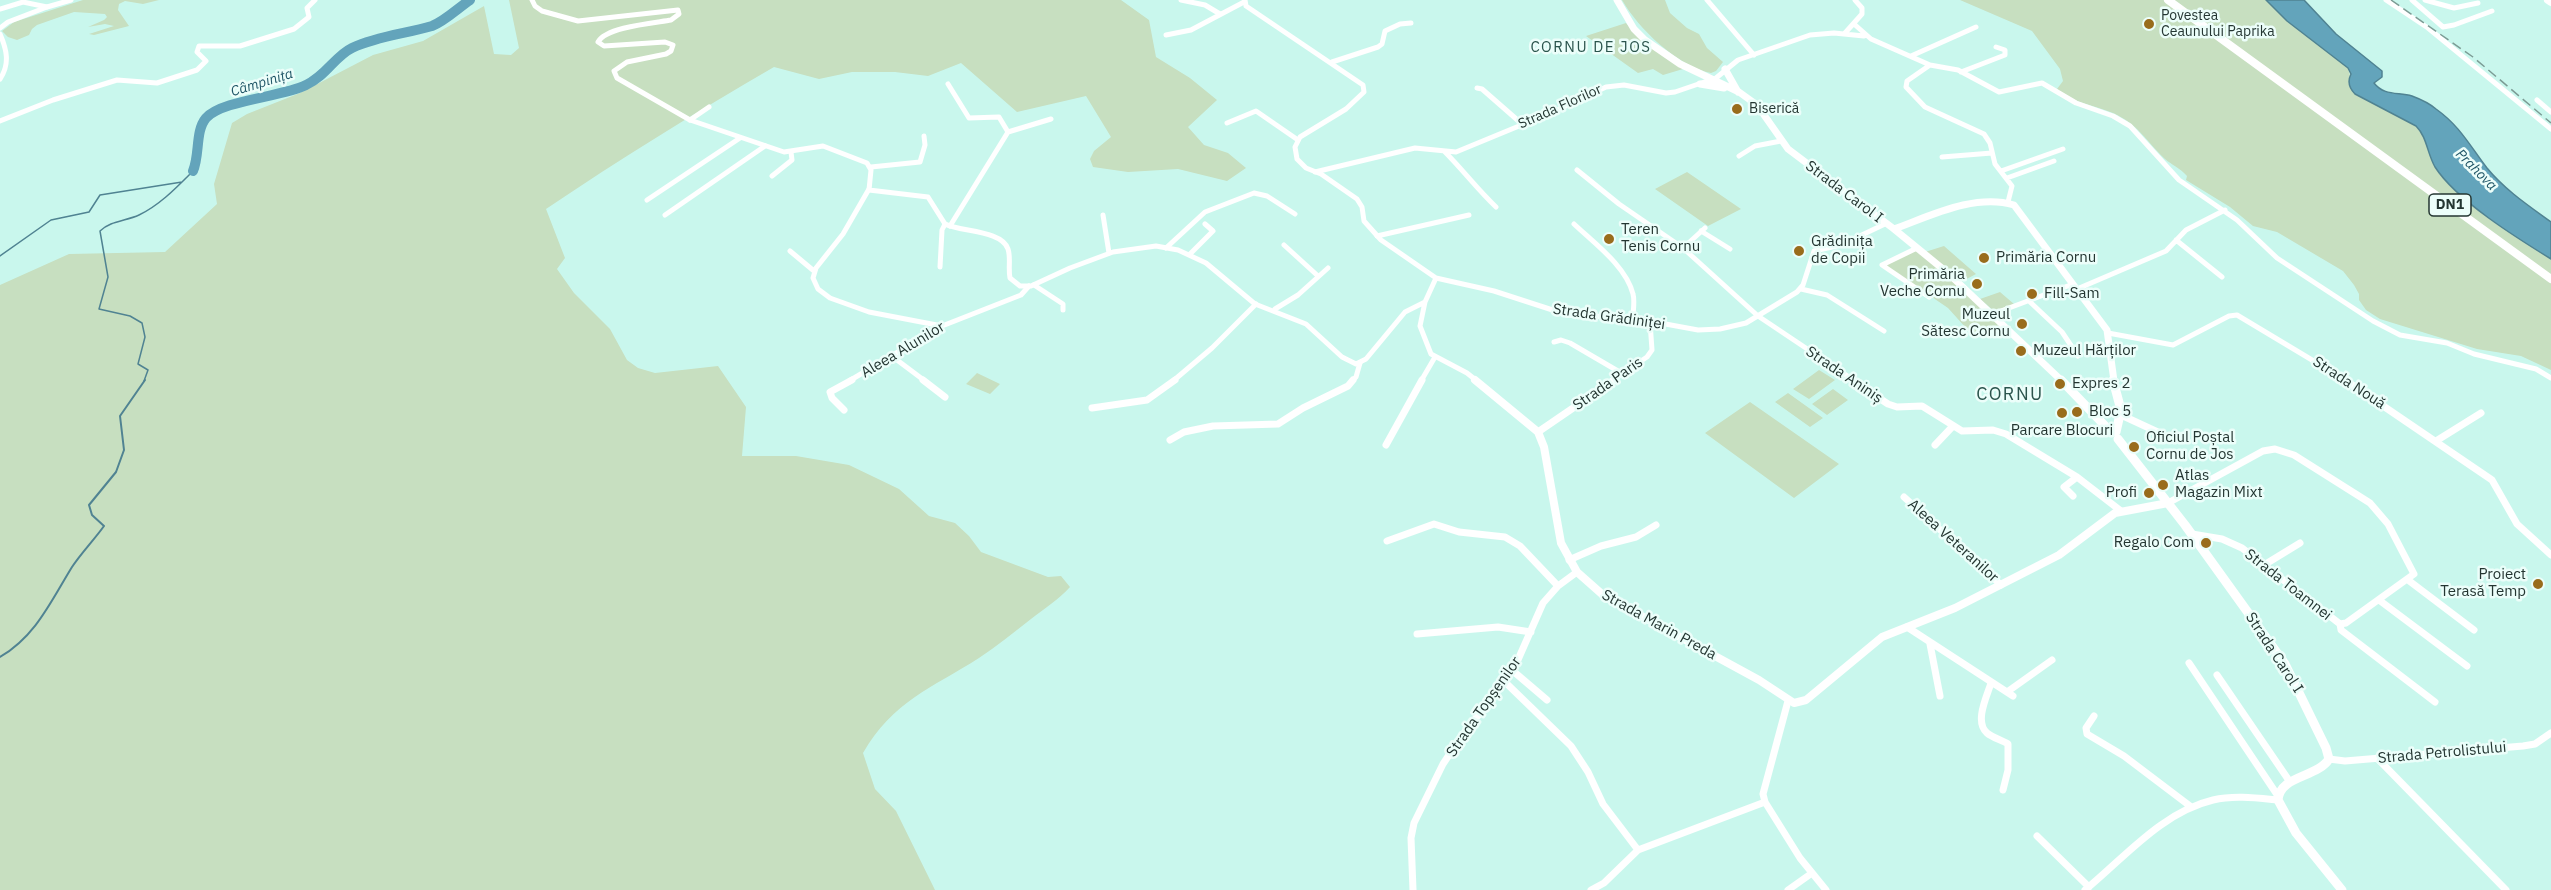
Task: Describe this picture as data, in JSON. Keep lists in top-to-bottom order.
{
  "streets": {
    "highway": ["DN1"],
    "main road": ["Strada Carol I"],
    "street": [
      "Strada Florilor",
      "Strada Grădiniței",
      "Aleea Alunilor",
      "Strada Aniniș",
      "Strada Nouă",
      "Strada Paris",
      "Aleea Veteranilor",
      "Strada Toamnei",
      "Strada Marin Preda",
      "Strada Topșenilor",
      "Strada Petrolistului"
    ]
  },
  "crossings": [
    ["Strada Florilor", "Strada Carol I"],
    ["Strada Carol I", "Strada Toamnei"],
    ["Strada Carol I", "Strada Petrolistului"],
    ["Strada Grădiniței", "Strada Aniniș"],
    ["Strada Grădiniței", "Strada Paris"],
    ["Strada Paris", "Strada Marin Preda"],
    ["Strada Marin Preda", "Strada Topșenilor"]
  ],
  "districts": ["CORNU DE JOS", "CORNU"],
  "water": ["Câmpinița", "Prahova"],
  "places": [
    "Povestea Ceaunului Paprika",
    "Biserică",
    "Teren Tenis Cornu",
    "Grădinița de Copii",
    "Primăria Cornu",
    "Primăria Veche Cornu",
    "Fill-Sam",
    "Muzeul Sătesc Cornu",
    "Muzeul Hărților",
    "Expres 2",
    "Bloc 5",
    "Parcare Blocuri",
    "Oficiul Poștal Cornu de Jos",
    "Atlas Magazin Mixt",
    "Profi",
    "Regalo Com",
    "Proiect Terasă Temp"
  ]
}
